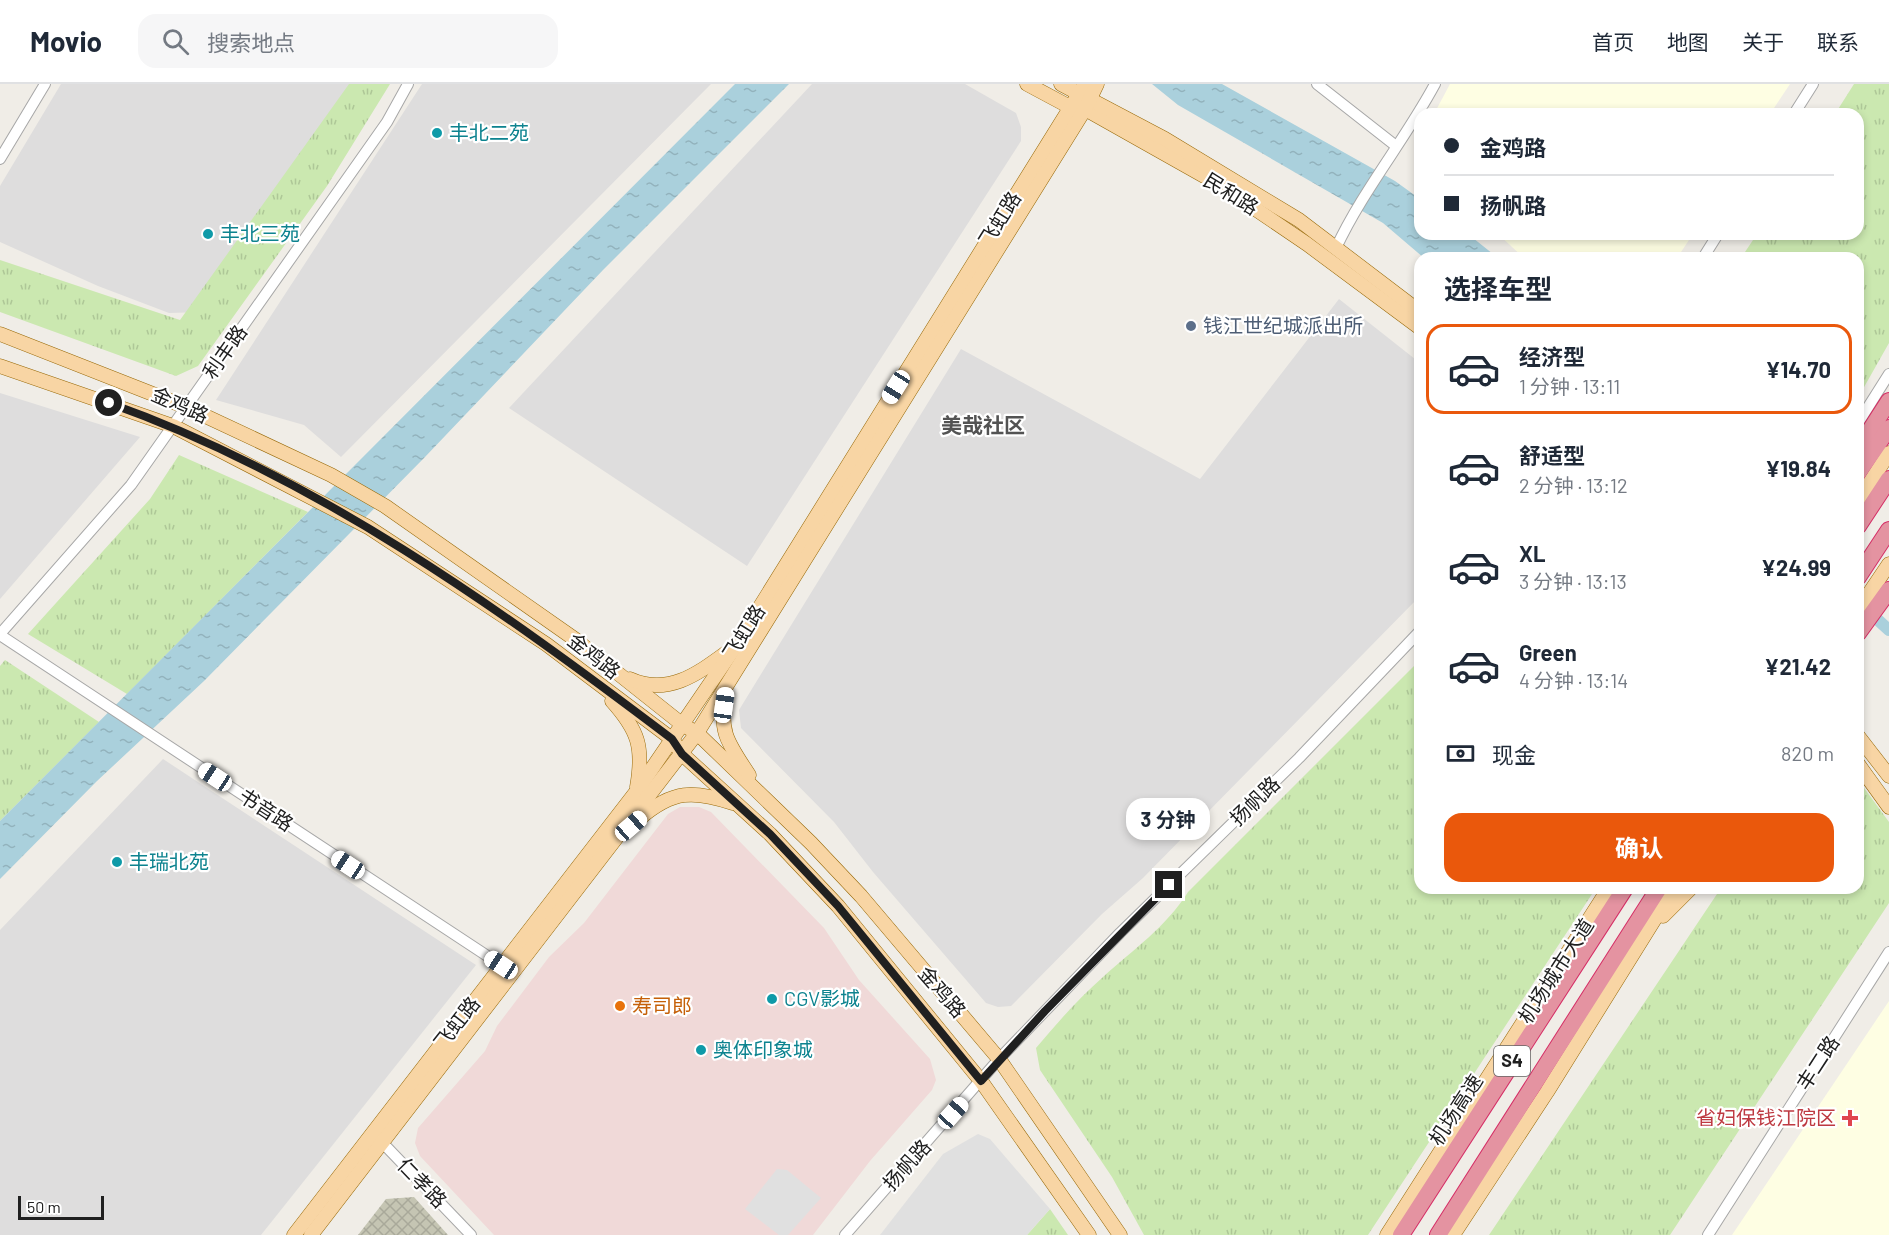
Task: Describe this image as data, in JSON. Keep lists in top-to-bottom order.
{
  "streets": {
    "highway": ["S4", "机场高速"],
    "main road": [
      "民和路",
      "飞虹路",
      "金鸡路",
      "机场城市大道"
    ],
    "street": [
      "利丰路",
      "扬帆路",
      "书音路",
      "丰二路",
      "仁孝路"
    ]
  },
  "crossings": [
    ["民和路", "飞虹路"],
    ["飞虹路", "金鸡路"],
    ["飞虹路", "书音路"],
    ["飞虹路", "仁孝路"],
    ["利丰路", "金鸡路"],
    ["利丰路", "书音路"],
    ["金鸡路", "扬帆路"]
  ],
  "districts": ["美哉社区"],
  "places": {
    "other": [
      "丰北二苑",
      "丰北三苑",
      "钱江世纪城派出所",
      "丰瑞北苑",
      "CGV影城",
      "寿司郎",
      "奥体印象城"
    ],
    "health": ["省妇保钱江院区"]
  },
  "scale_bar": "50 m",
  "page": {
    "header": "Movio",
    "search": "搜索地点",
    "nav": [
      "首页",
      "地图",
      "关于",
      "联系"
    ],
    "banner": ["金鸡路", "扬帆路"],
    "heading": "选择车型",
    "list": [
      {
        "name": "经济型",
        "note": "1 分钟 · 13:11",
        "value": "¥14.70"
      },
      {
        "name": "舒适型",
        "note": "2 分钟 · 13:12",
        "value": "¥19.84"
      },
      {
        "name": "XL",
        "note": "3 分钟 · 13:13",
        "value": "¥24.99"
      },
      {
        "name": "Green",
        "note": "4 分钟 · 13:14",
        "value": "¥21.42"
      }
    ],
    "pay": ["现金", "820 m"],
    "bubble": "3 分钟",
    "buttons": "确认",
    "scale": "50 m"
  }
}
